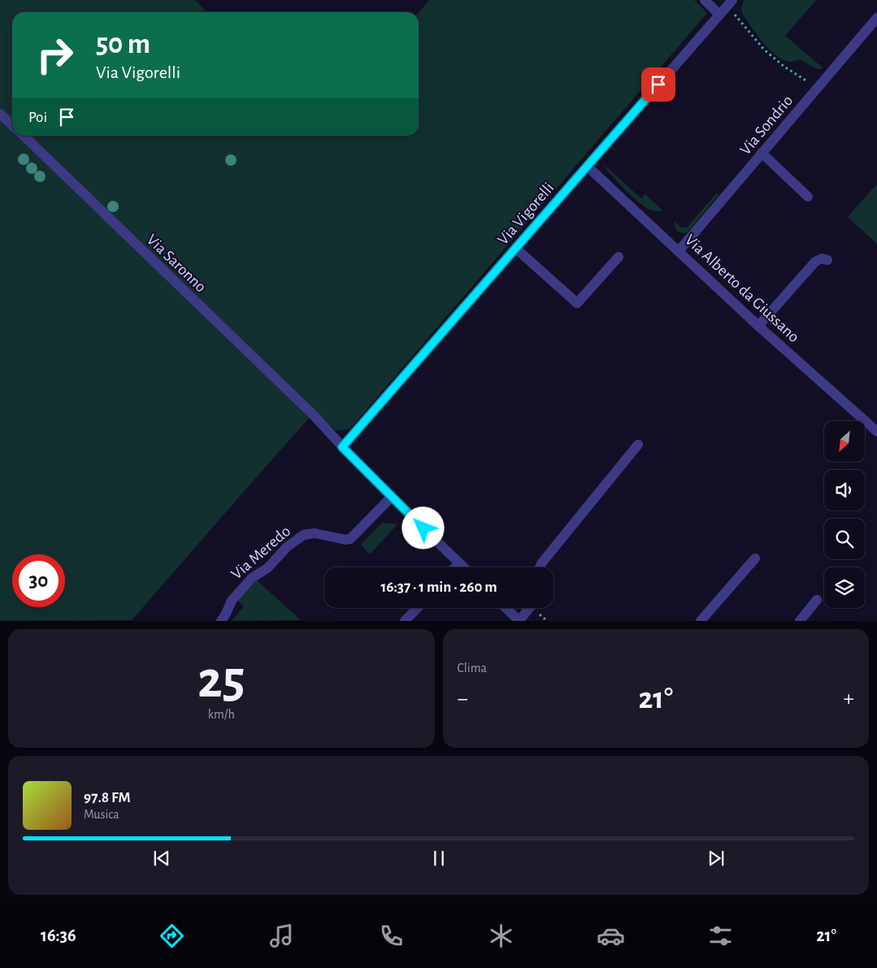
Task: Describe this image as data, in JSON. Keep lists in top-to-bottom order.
{
  "streets": {
    "street": [
      "Via Sondrio",
      "Via Vigorelli",
      "Via Saronno",
      "Via Alberto da Giussano",
      "Via Meredo"
    ]
  },
  "crossings": [
    ["Via Sondrio", "Via Alberto da Giussano"],
    ["Via Vigorelli", "Via Saronno"],
    ["Via Vigorelli", "Via Alberto da Giussano"]
  ],
  "north": "bottom left",
  "page": {
    "turn": ["50 m", "Via Vigorelli"],
    "then": "Poi",
    "limit": "30",
    "trip": "16:37 · 1 min · 260 m",
    "tile": [
      ["25", "km/h"],
      "Clima"
    ],
    "heat": ["−", "21°", "+"],
    "song": ["97.8 FM", "Musica"],
    "tabs": ["16:36", "21°"]
  }
}
